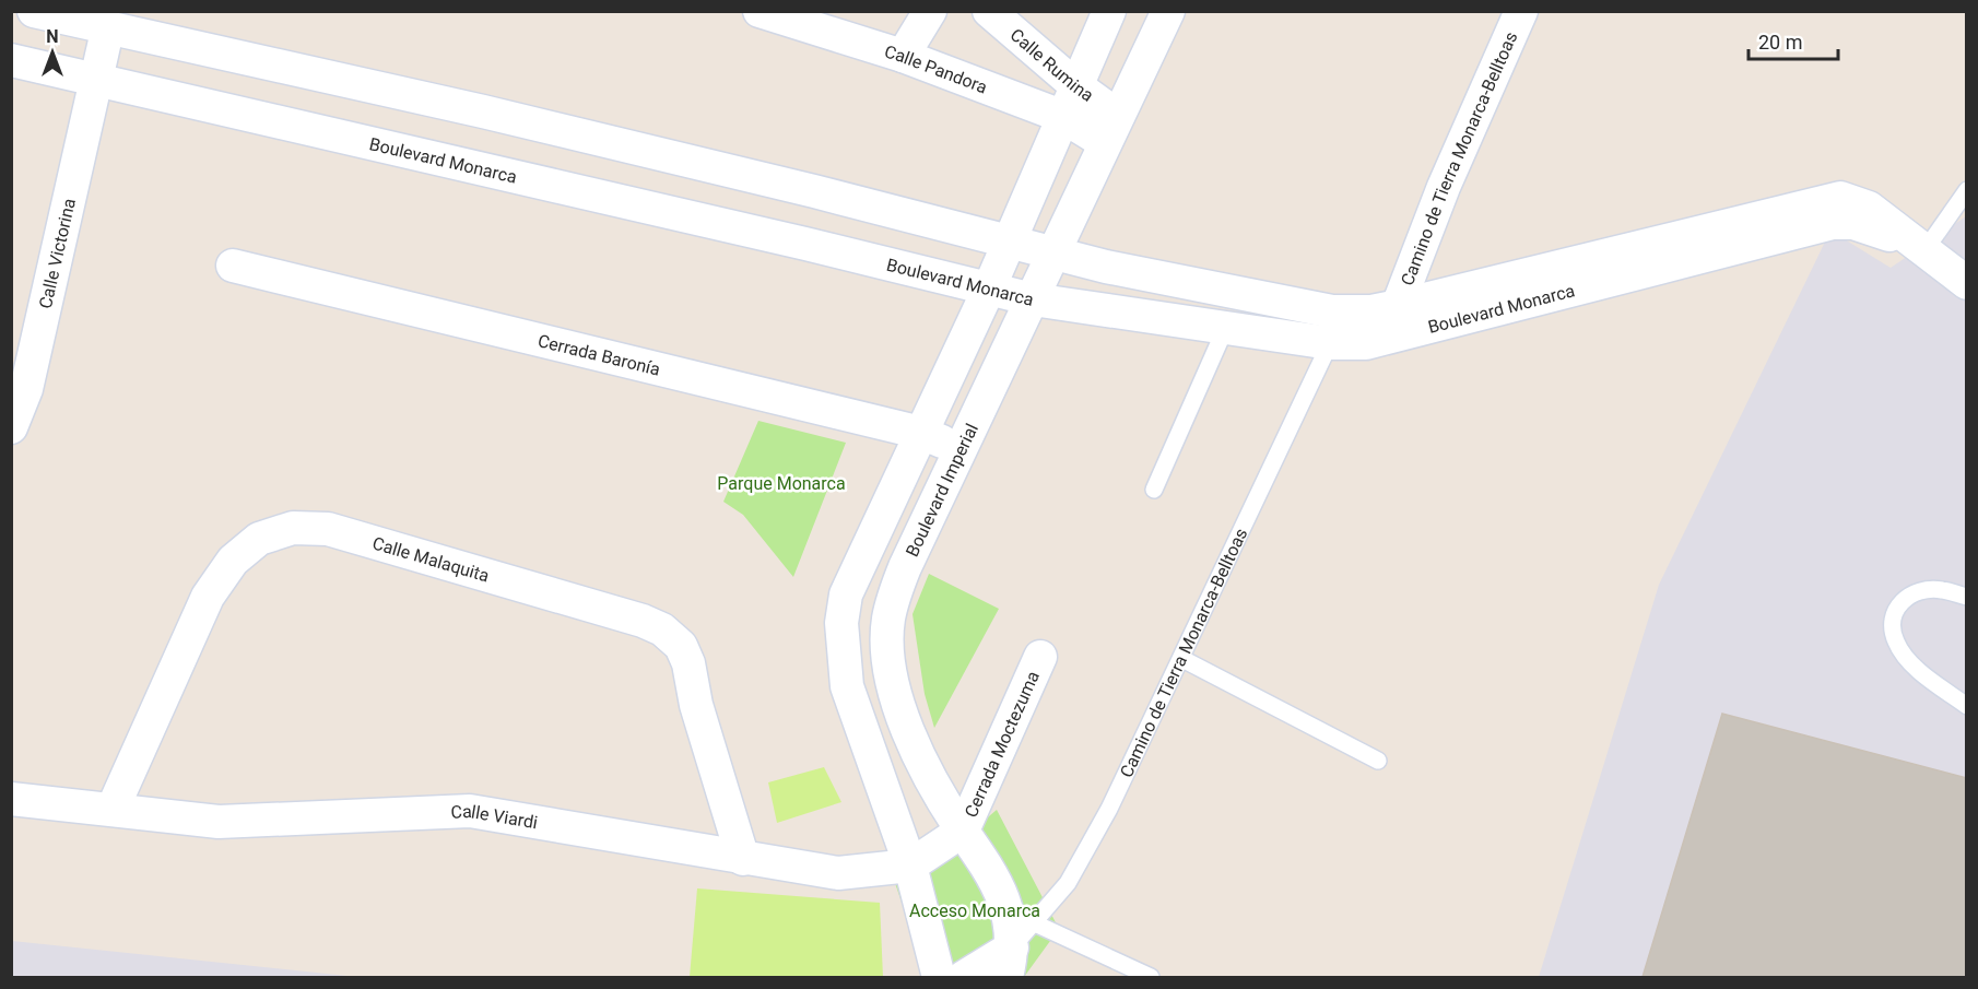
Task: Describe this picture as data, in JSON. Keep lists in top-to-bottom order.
{
  "streets": {
    "street": [
      "Calle Rumina",
      "Calle Pandora",
      "Camino de Tierra Monarca-Belltoas",
      "Boulevard Monarca",
      "Calle Victorina",
      "Cerrada Baronía",
      "Boulevard Imperial",
      "Calle Malaquita",
      "Cerrada Moctezuma",
      "Calle Viardi"
    ]
  },
  "crossings": [
    ["Calle Rumina", "Calle Pandora"],
    ["Calle Rumina", "Boulevard Imperial"],
    ["Calle Pandora", "Boulevard Imperial"],
    ["Camino de Tierra Monarca-Belltoas", "Boulevard Monarca"],
    ["Camino de Tierra Monarca-Belltoas", "Boulevard Imperial"],
    ["Boulevard Monarca", "Calle Victorina"],
    ["Boulevard Monarca", "Boulevard Imperial"],
    ["Cerrada Baronía", "Boulevard Imperial"],
    ["Boulevard Imperial", "Cerrada Moctezuma"],
    ["Boulevard Imperial", "Calle Viardi"],
    ["Calle Malaquita", "Calle Viardi"],
    ["Cerrada Moctezuma", "Calle Viardi"]
  ],
  "parks": ["Parque Monarca", "Acceso Monarca"],
  "scale_bar": "20 m",
  "north": "top"
}
